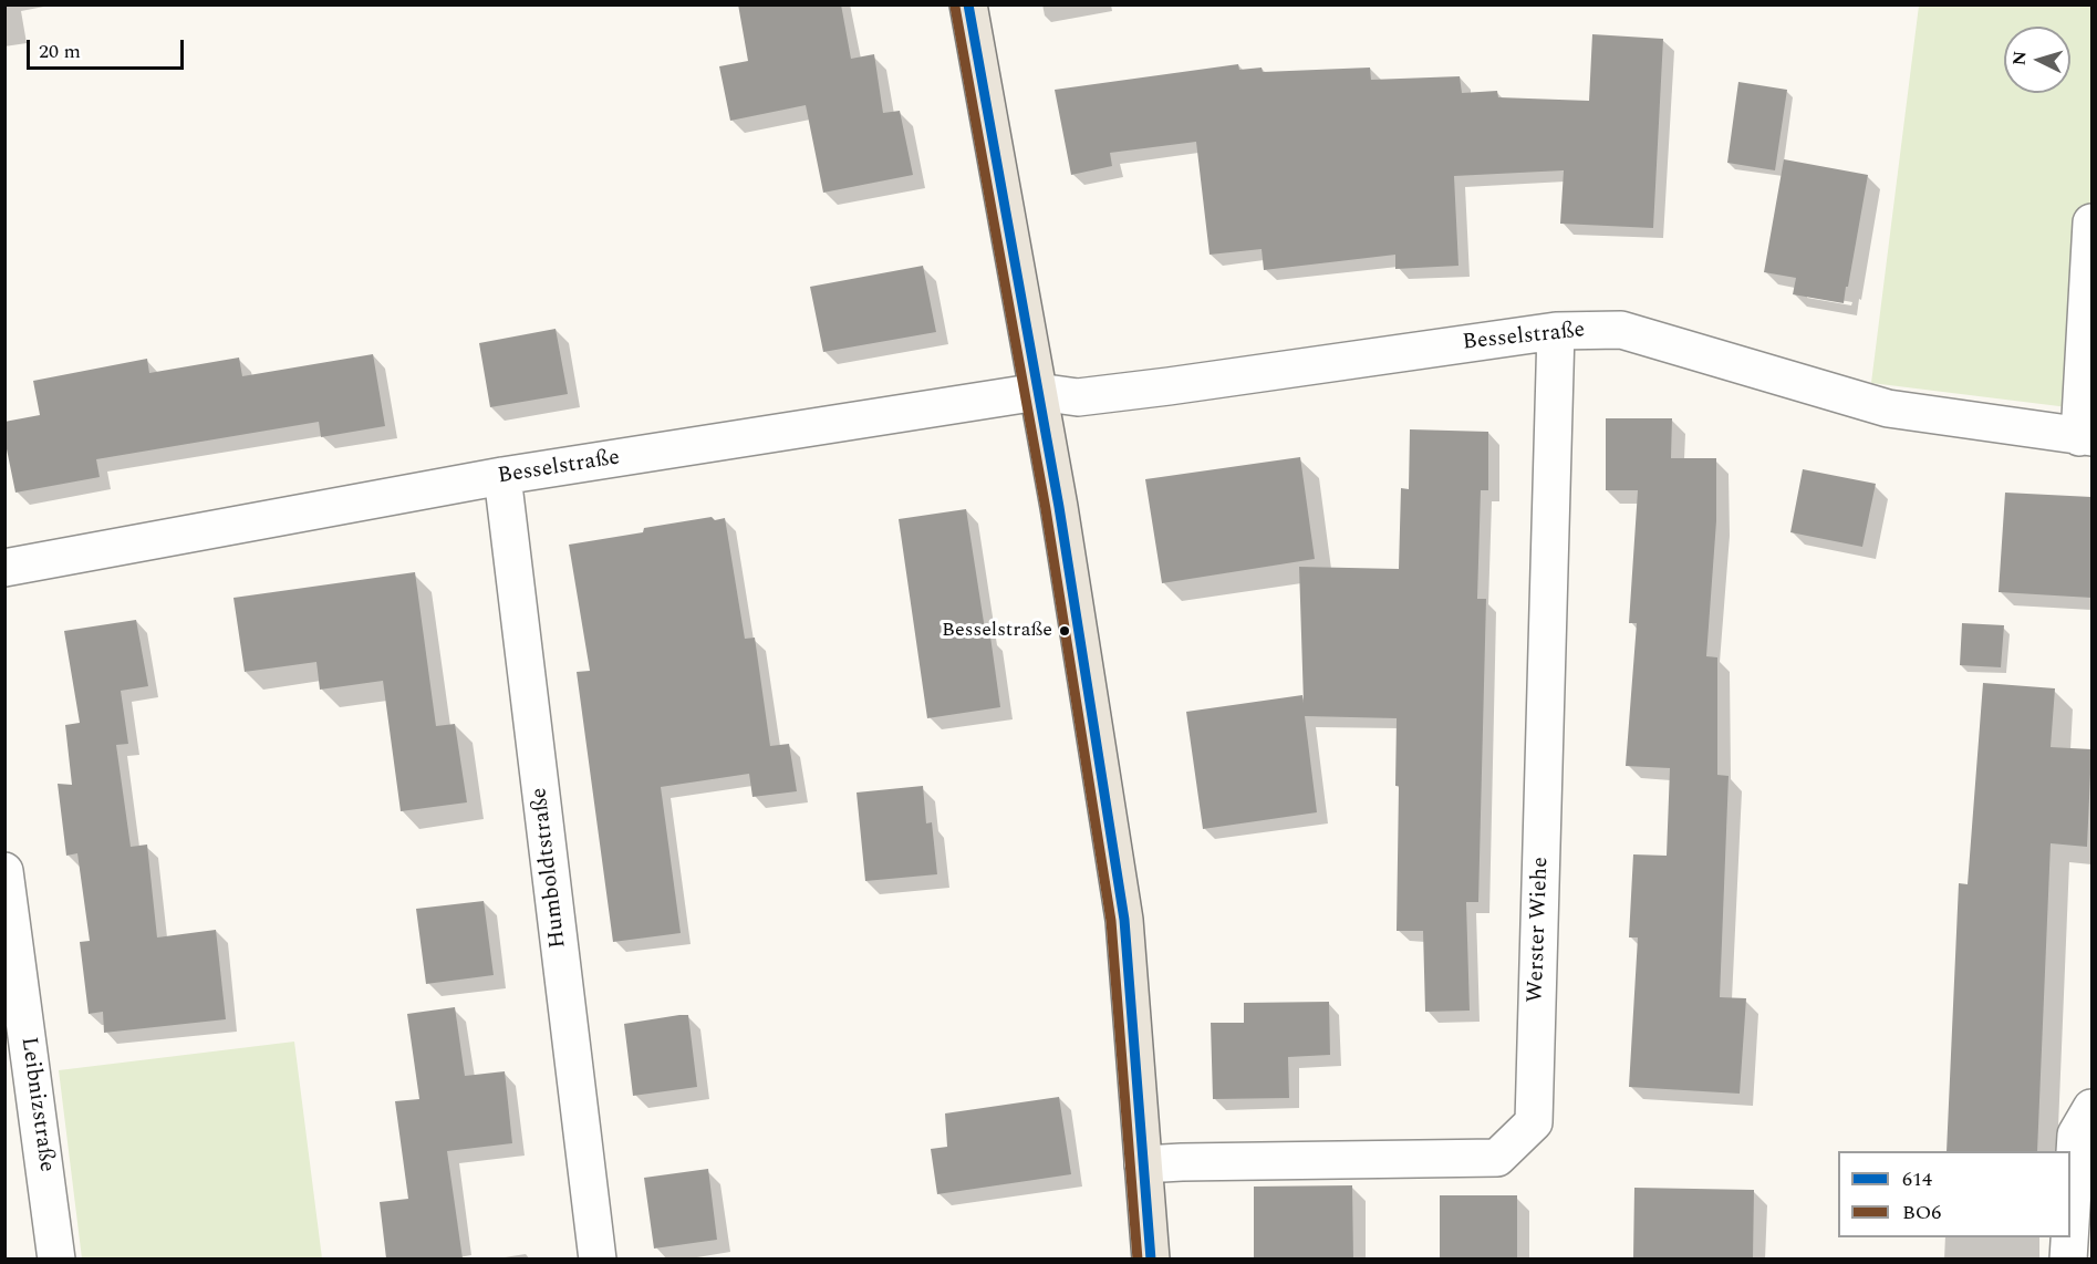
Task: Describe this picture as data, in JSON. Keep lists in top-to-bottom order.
{
  "streets": {
    "street": [
      "Besselstraße",
      "Humboldtstraße",
      "Werster Wiehe",
      "Leibnizstraße"
    ]
  },
  "crossings": [
    ["Besselstraße", "Humboldtstraße"],
    ["Besselstraße", "Werster Wiehe"]
  ],
  "places": ["Besselstraße"],
  "lines": ["transit line 614", "transit line BO6"],
  "legend": ["614", "BO6"],
  "scale_bar": "20 m",
  "north": "left"
}
